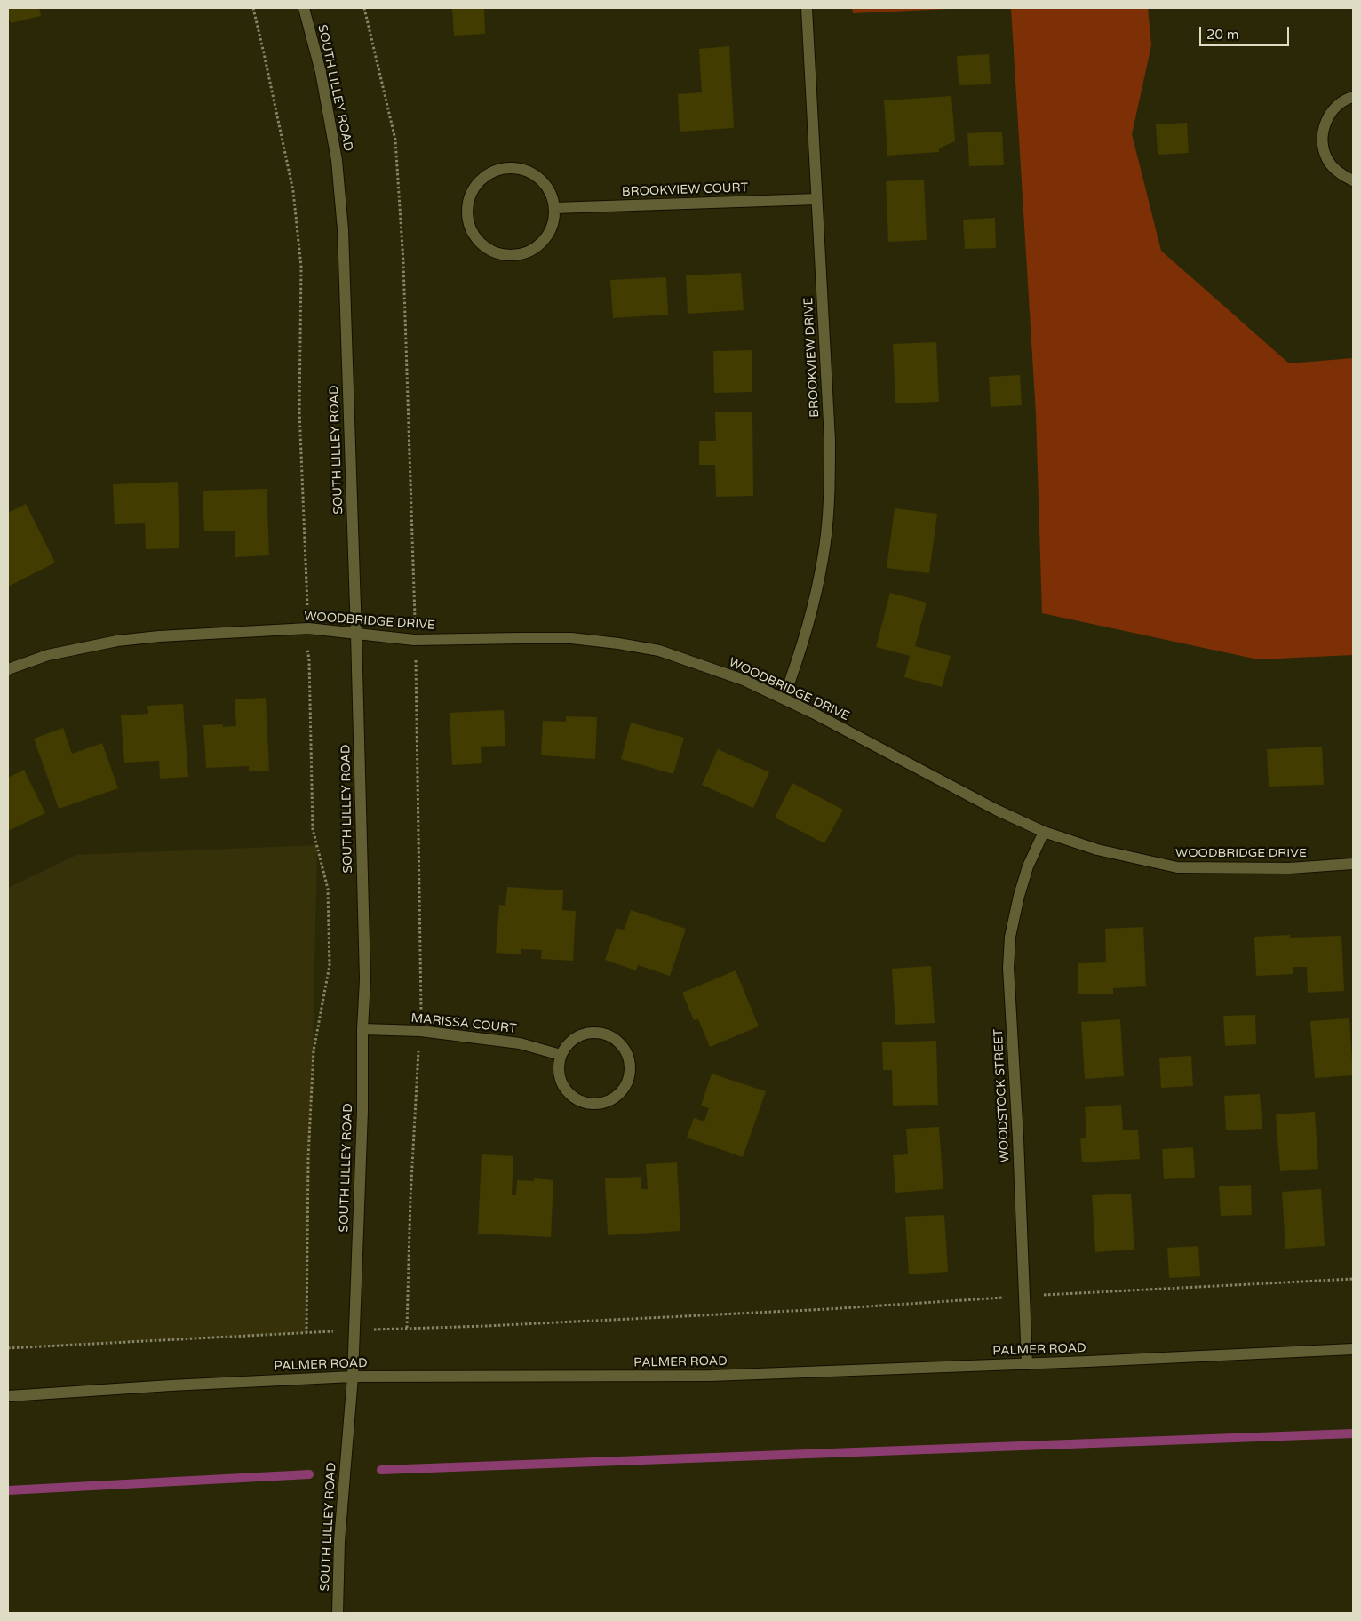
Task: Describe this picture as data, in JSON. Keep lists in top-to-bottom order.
{
  "streets": {
    "street": [
      "SOUTH LILLEY ROAD",
      "BROOKVIEW COURT",
      "BROOKVIEW DRIVE",
      "WOODBRIDGE DRIVE",
      "MARISSA COURT",
      "WOODSTOCK STREET",
      "PALMER ROAD"
    ]
  },
  "crossings": [
    ["SOUTH LILLEY ROAD", "WOODBRIDGE DRIVE"],
    ["SOUTH LILLEY ROAD", "MARISSA COURT"],
    ["SOUTH LILLEY ROAD", "PALMER ROAD"],
    ["BROOKVIEW COURT", "BROOKVIEW DRIVE"],
    ["BROOKVIEW DRIVE", "WOODBRIDGE DRIVE"],
    ["WOODBRIDGE DRIVE", "WOODSTOCK STREET"],
    ["WOODSTOCK STREET", "PALMER ROAD"]
  ],
  "scale_bar": "20 m"
}
